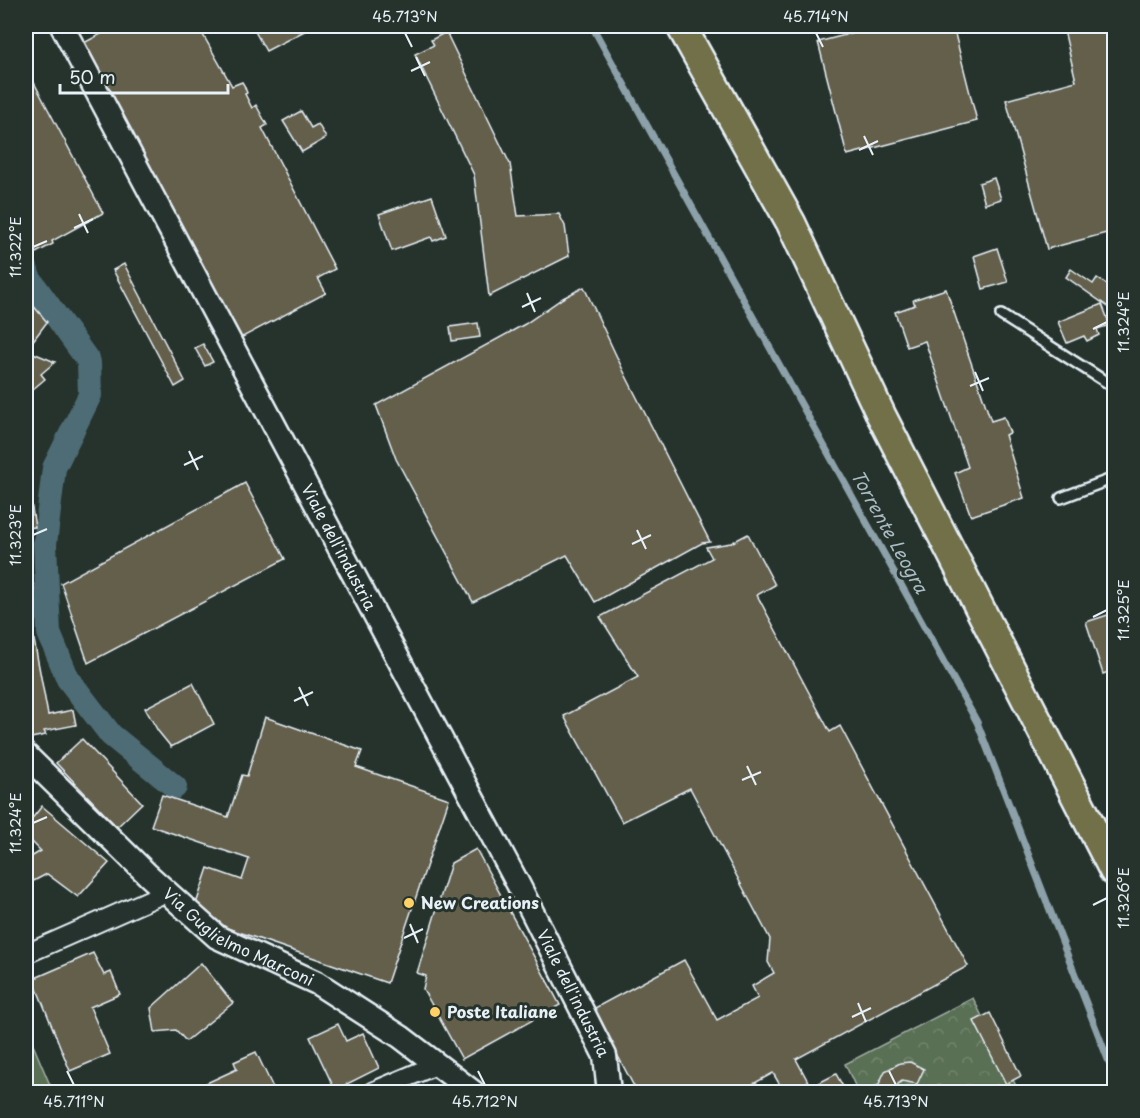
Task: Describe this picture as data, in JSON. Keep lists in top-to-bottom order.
{
  "streets": {
    "street": ["Viale dell'industria", "Via Guglielmo Marconi"]
  },
  "water": ["Torrente Leogra"],
  "places": ["New Creations", "Poste Italiane"],
  "scale_bar": "50 m",
  "coordinates": [
    "45.713°N",
    "45.714°N",
    "11.322°E",
    "11.324°E",
    "11.323°E",
    "11.325°E",
    "11.326°E",
    "45.711°N",
    "45.712°N"
  ]
}
